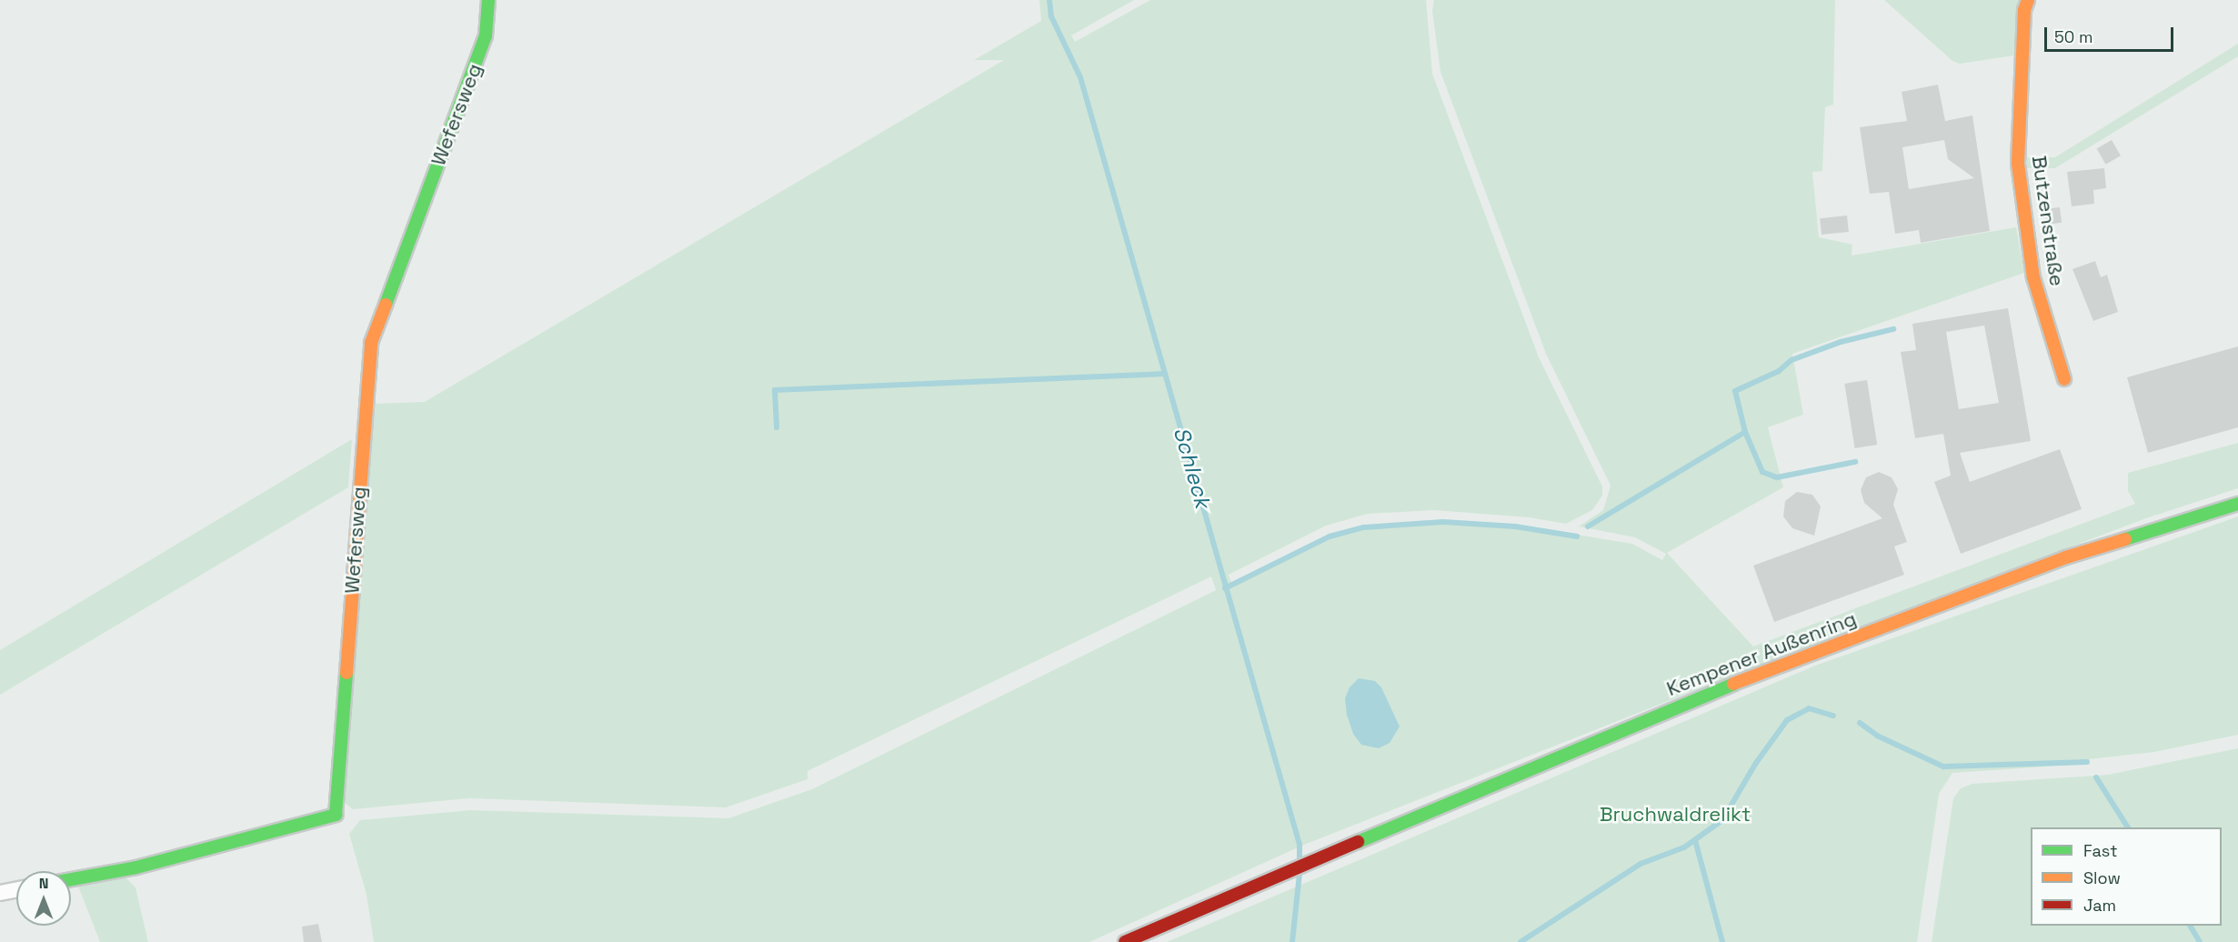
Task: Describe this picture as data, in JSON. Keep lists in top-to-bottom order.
{
  "streets": {
    "street": ["Wefersweg", "Butzenstraße", "Kempener Außenring"]
  },
  "water": ["Schleck"],
  "parks": ["Bruchwaldrelikt"],
  "legend": ["Fast", "Slow", "Jam"],
  "scale_bar": "50 m",
  "north": "top"
}
